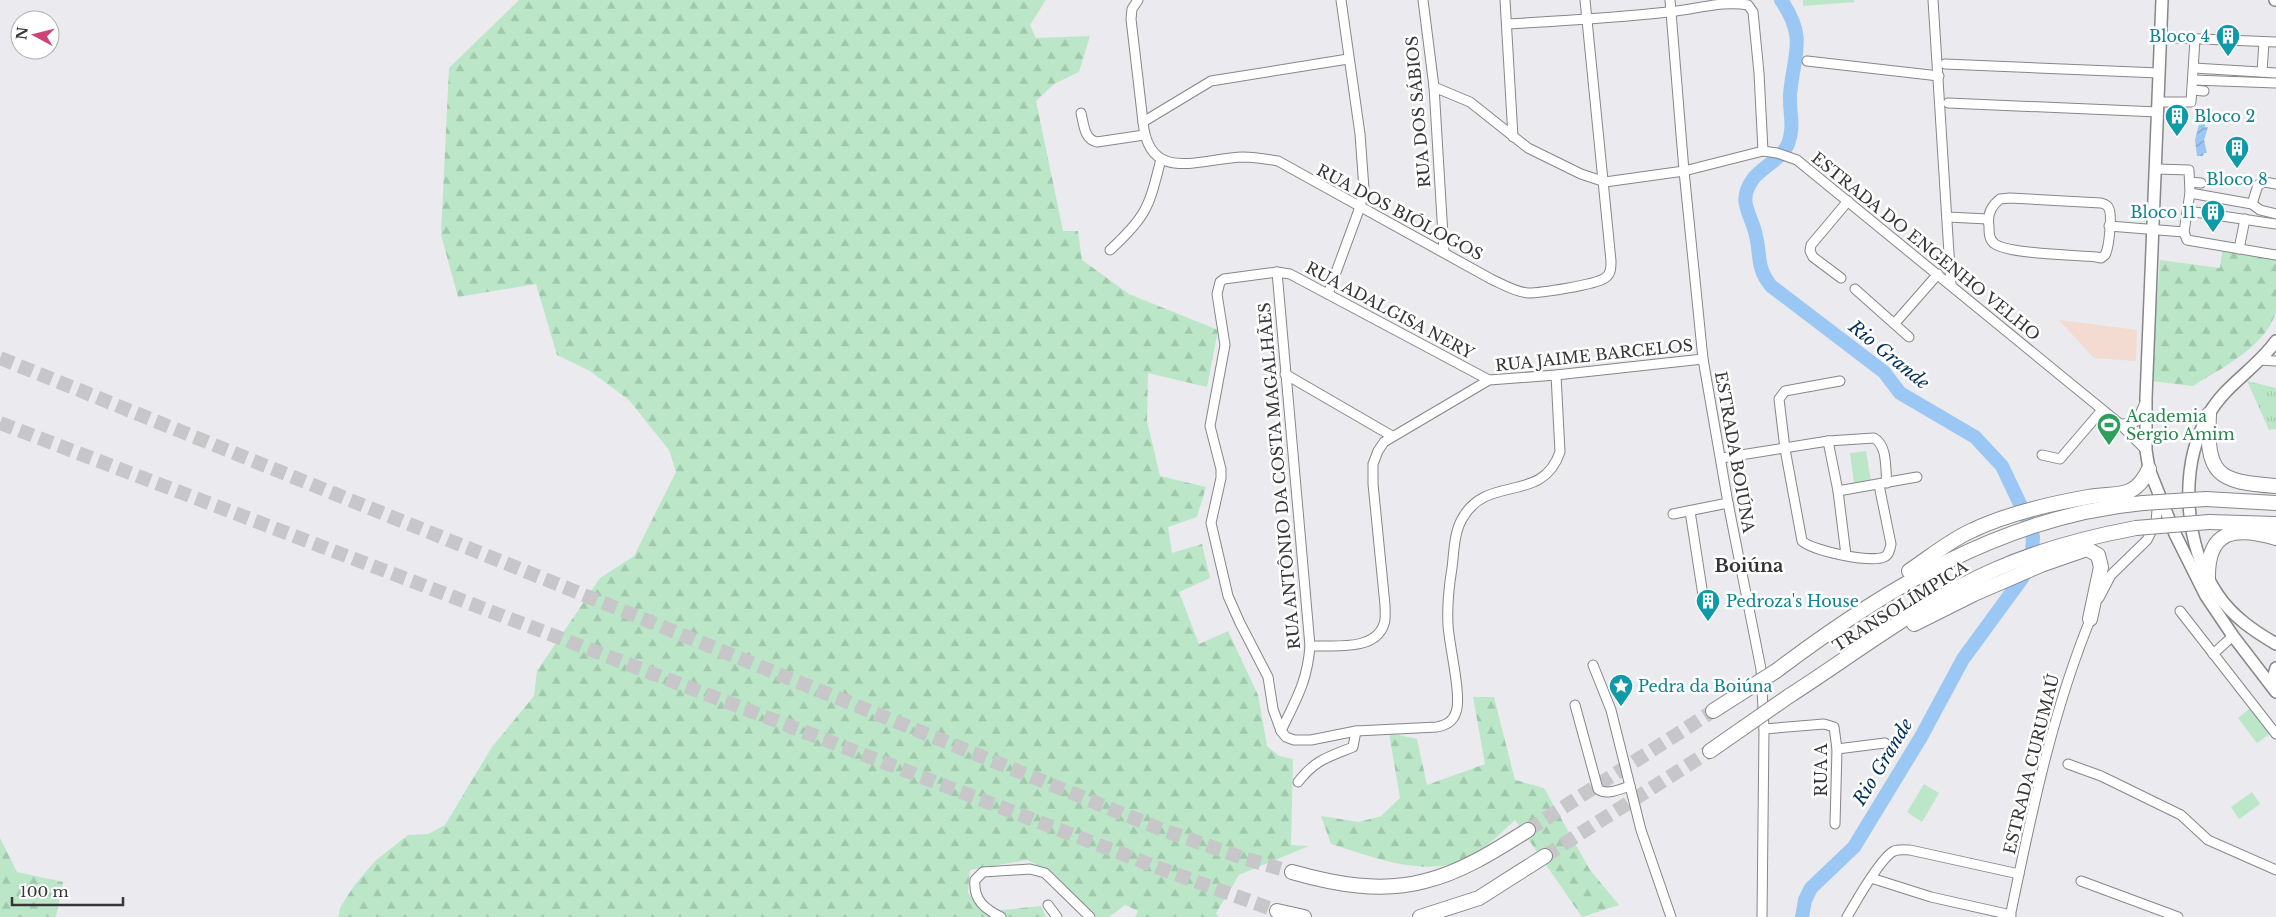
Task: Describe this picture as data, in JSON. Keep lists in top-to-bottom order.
{
  "streets": {
    "highway": ["TRANSOLÍMPICA"],
    "street": [
      "RUA DOS SÁBIOS",
      "RUA DOS BIÓLOGOS",
      "ESTRADA DO ENGENHO VELHO",
      "RUA ADALGISA NERY",
      "RUA JAIME BARCELOS",
      "ESTRADA BOIÚNA",
      "RUA ANTÔNIO DA COSTA MAGALHÃES",
      "ESTRADA CURUMAÚ",
      "RUA A"
    ]
  },
  "crossings": [
    ["RUA DOS SÁBIOS", "RUA DOS BIÓLOGOS"],
    ["RUA ADALGISA NERY", "RUA JAIME BARCELOS"],
    ["RUA ADALGISA NERY", "RUA ANTÔNIO DA COSTA MAGALHÃES"],
    ["RUA JAIME BARCELOS", "ESTRADA BOIÚNA"],
    ["RUA JAIME BARCELOS", "RUA ANTÔNIO DA COSTA MAGALHÃES"],
    ["ESTRADA BOIÚNA", "RUA A"]
  ],
  "districts": ["Boiúna"],
  "water": ["Rio Grande"],
  "places": {
    "building": [
      "Bloco 4",
      "Bloco 2",
      "Bloco 8",
      "Bloco 11",
      "Pedroza's House"
    ],
    "sports": ["Academia Sergio Amim"],
    "place": ["Pedra da Boiúna"]
  },
  "scale_bar": "100 m",
  "north": "left"
}
